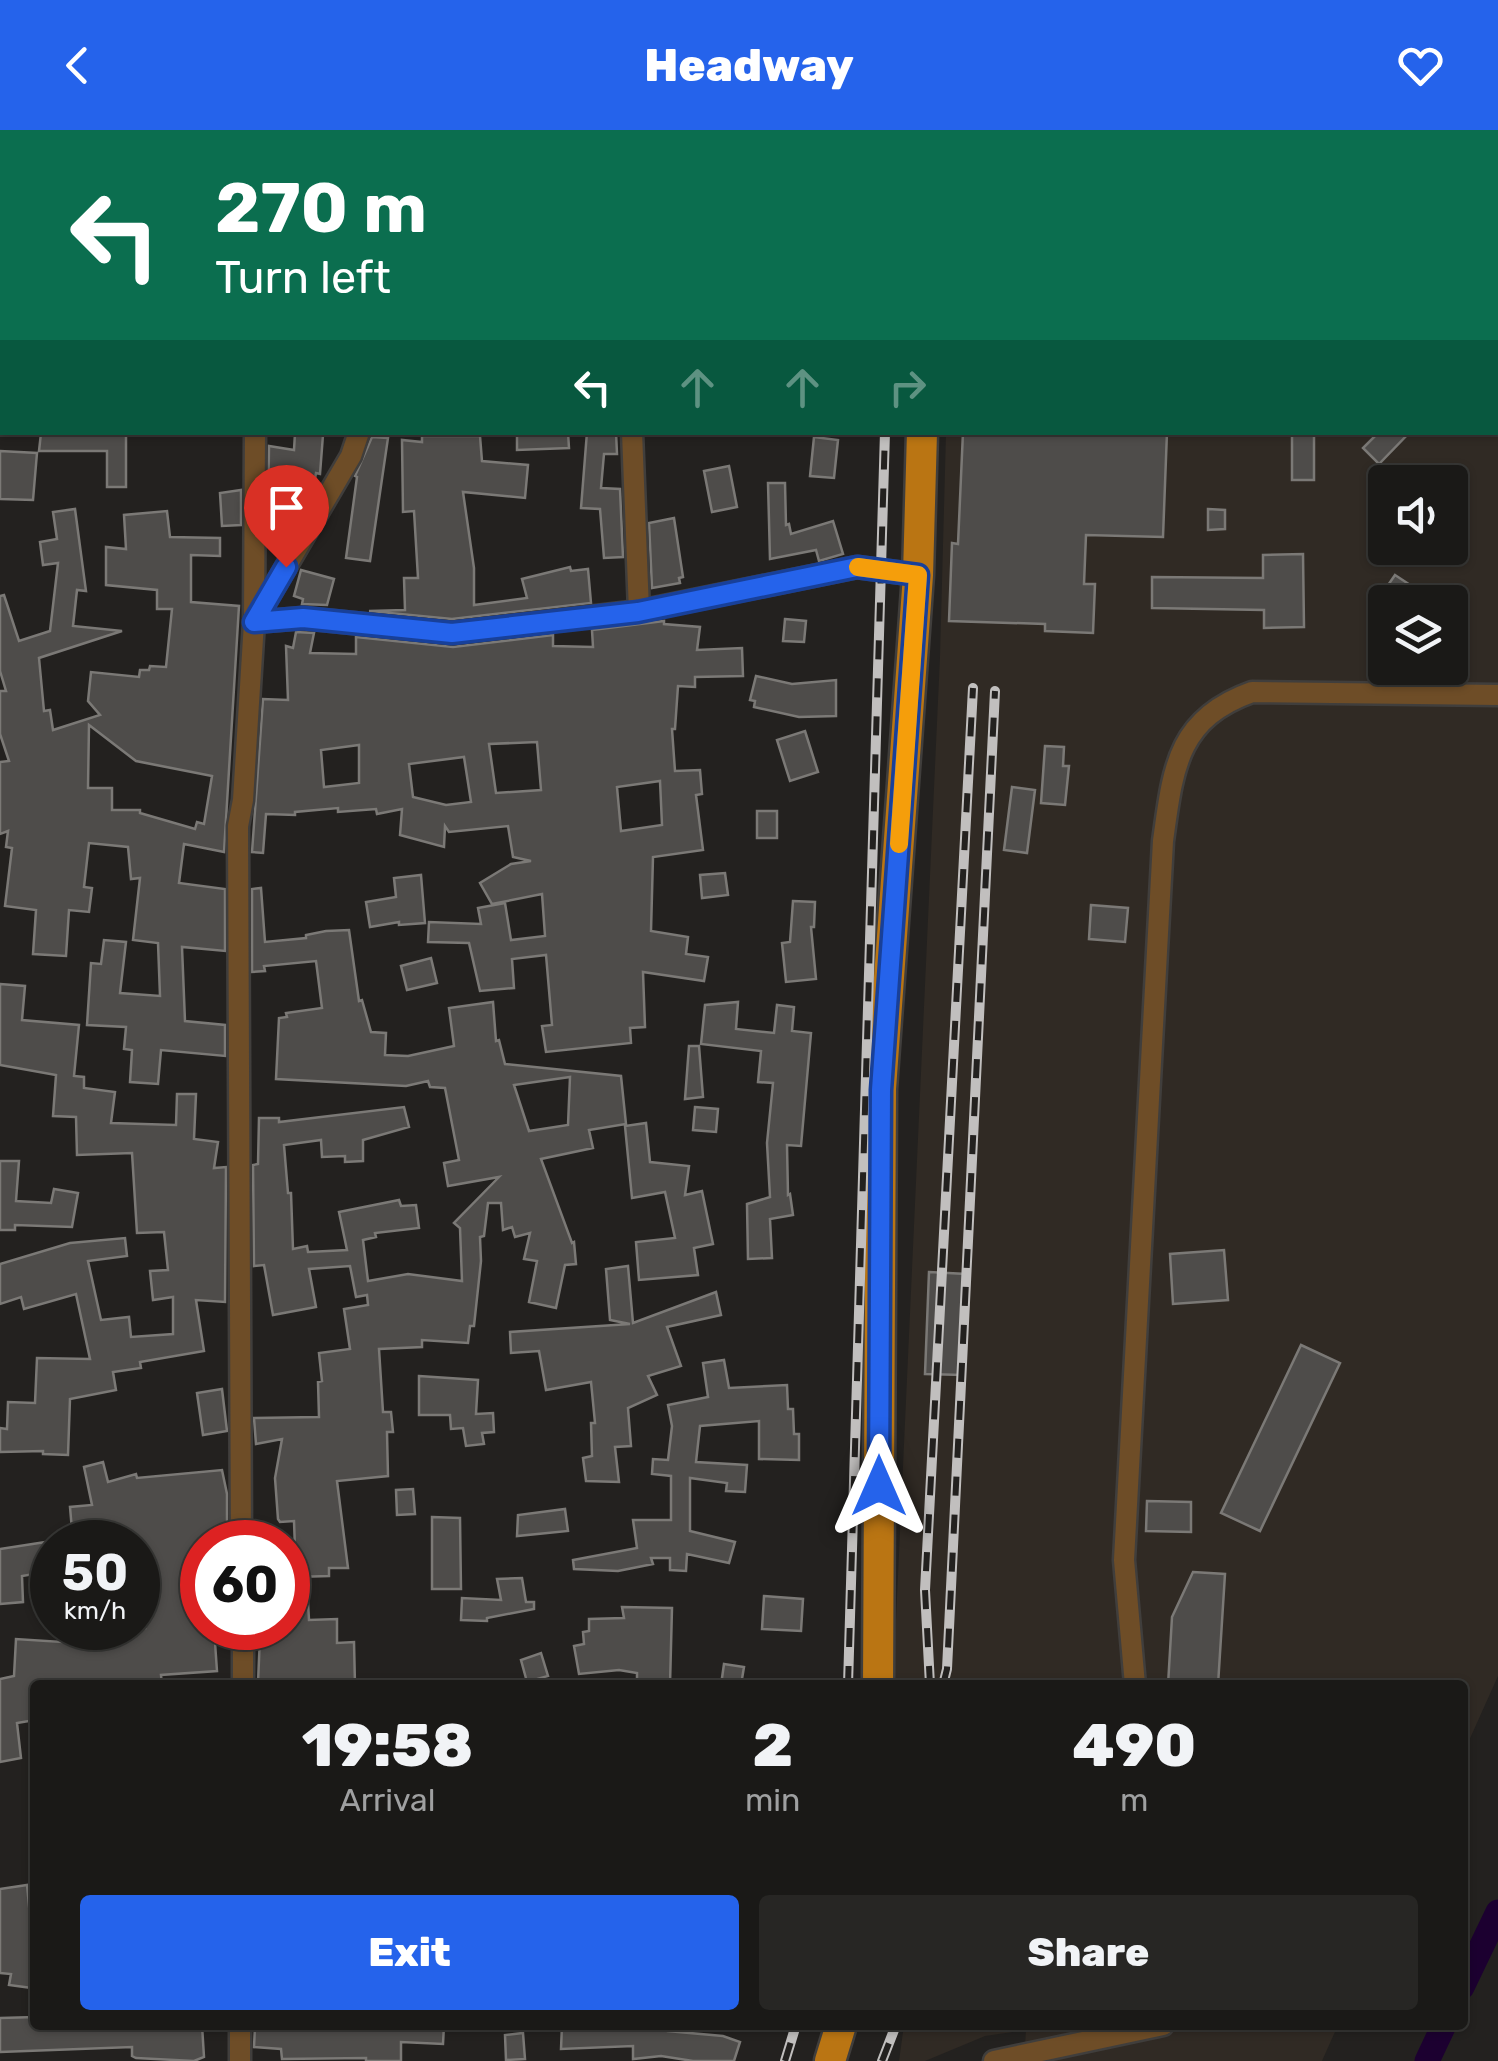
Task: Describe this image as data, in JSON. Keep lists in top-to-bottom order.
{
  "page": {
    "header": "Headway",
    "turn": ["270 m", "Turn left"],
    "speed": "50 km/h",
    "limit": "60",
    "eta": [
      "19:58",
      "Arrival",
      "2",
      "min",
      "490",
      "m"
    ],
    "buttons": ["Exit", "Share"]
  }
}
